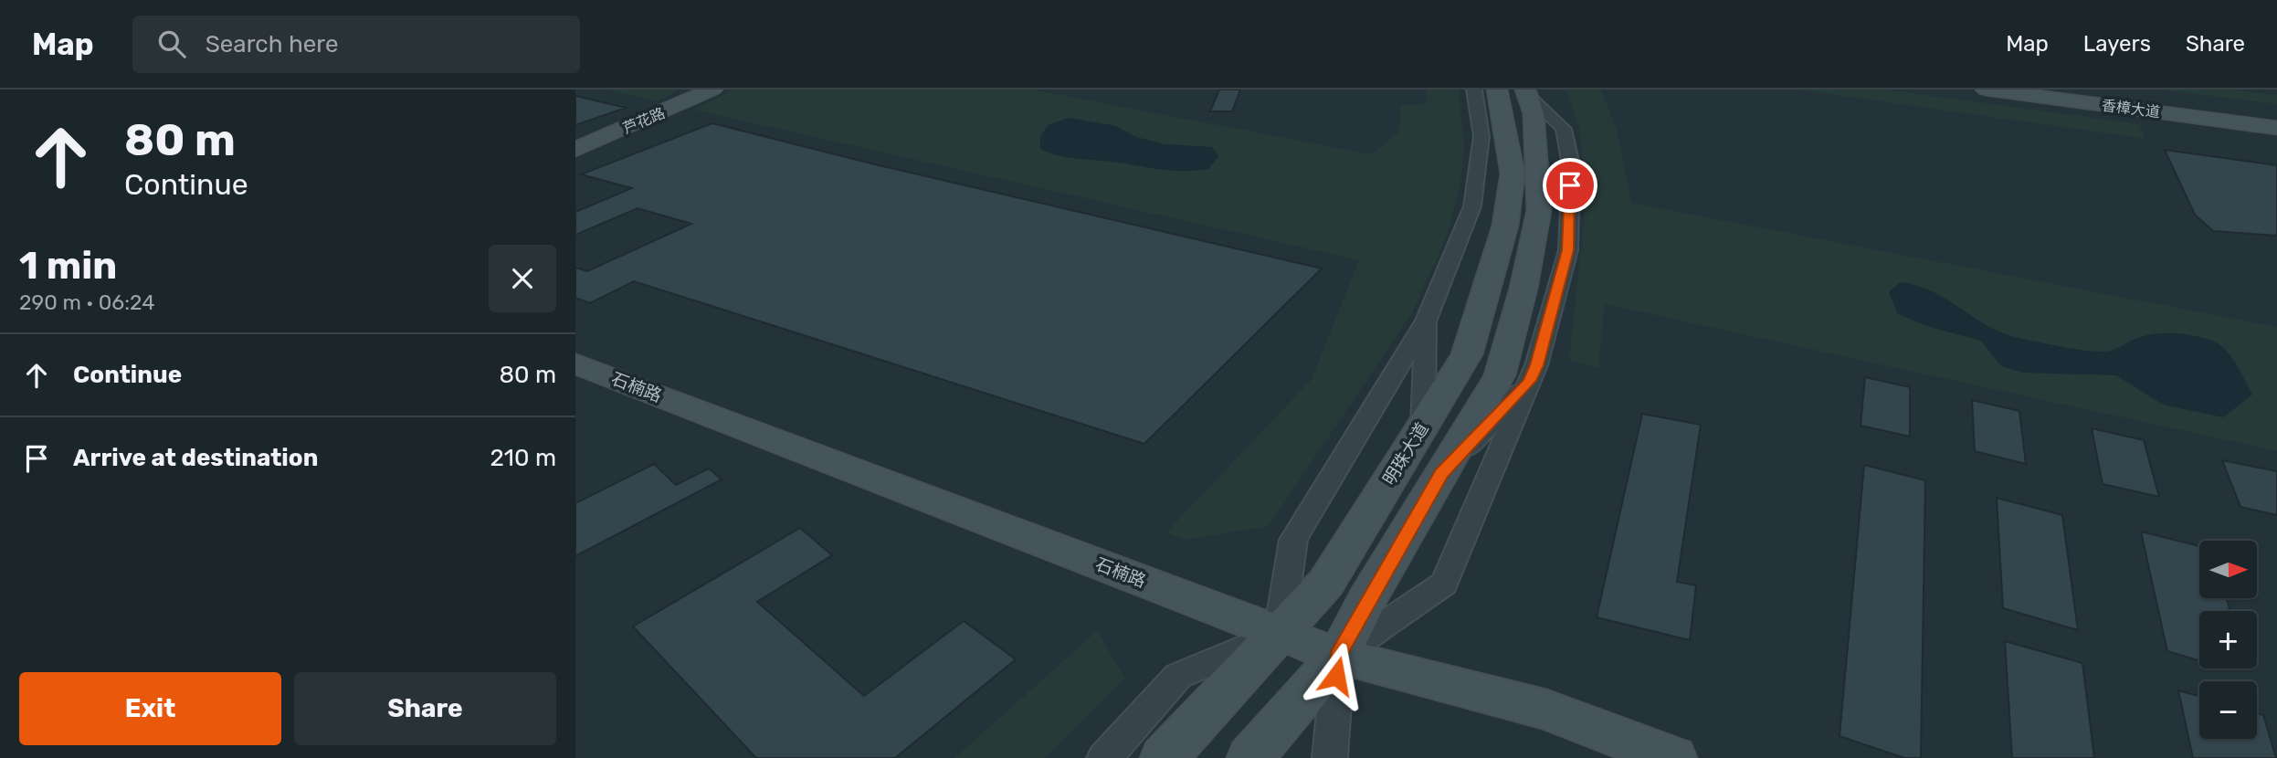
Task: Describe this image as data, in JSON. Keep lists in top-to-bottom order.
{
  "streets": {
    "main road": [
      "香樟大道",
      "芦花路",
      "石楠路",
      "明珠大道"
    ]
  },
  "crossings": [
    ["石楠路", "明珠大道"]
  ],
  "north": "right",
  "page": {
    "header": "Map",
    "search": "Search here",
    "nav": ["Map", "Layers", "Share"],
    "turn": ["80 m", "Continue"],
    "heading": ["1 min", "290 m · 06:24"],
    "list": [
      {
        "name": "Continue",
        "value": "80 m"
      },
      {
        "name": "Arrive at destination",
        "value": "210 m"
      }
    ],
    "map_buttons": ["+", "−"],
    "buttons": ["Exit", "Share"]
  }
}
